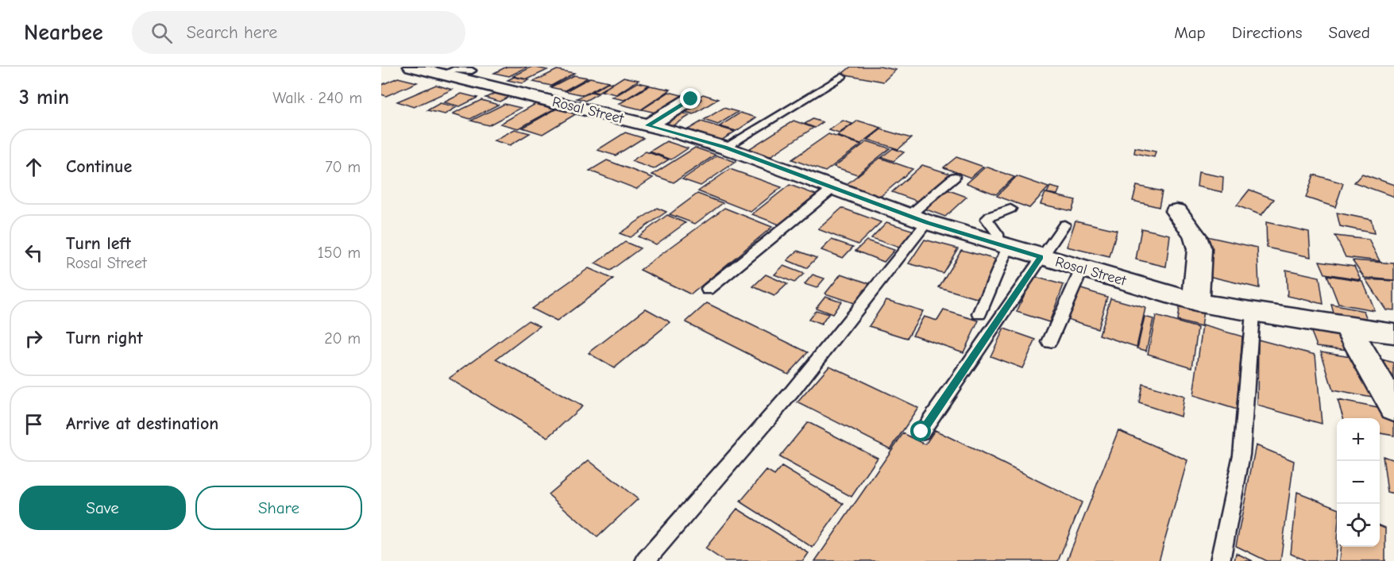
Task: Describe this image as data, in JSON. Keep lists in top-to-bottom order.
{
  "streets": {
    "street": ["Rosal Street"]
  },
  "page": {
    "header": "Nearbee",
    "search": "Search here",
    "nav": ["Map", "Directions", "Saved"],
    "heading": ["3 min", "Walk · 240 m"],
    "list": [
      ["Continue", "70 m"],
      ["Turn left", "Rosal Street", "150 m"],
      ["Turn right", "20 m"],
      "Arrive at destination"
    ],
    "map_buttons": ["+", "−"],
    "buttons": ["Save", "Share"]
  }
}
